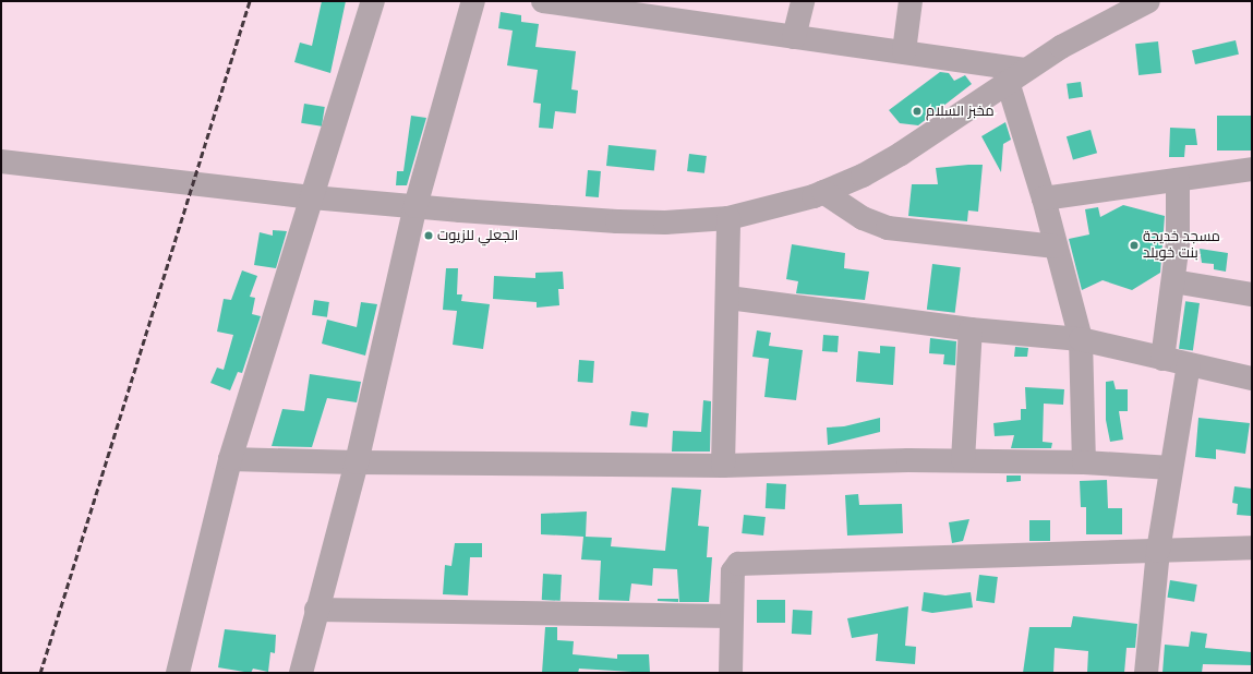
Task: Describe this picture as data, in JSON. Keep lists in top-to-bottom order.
{
  "places": ["مخبز السلام", "الجعلي للزيوت", "مسجد خديجة بنت خويلد"]
}
